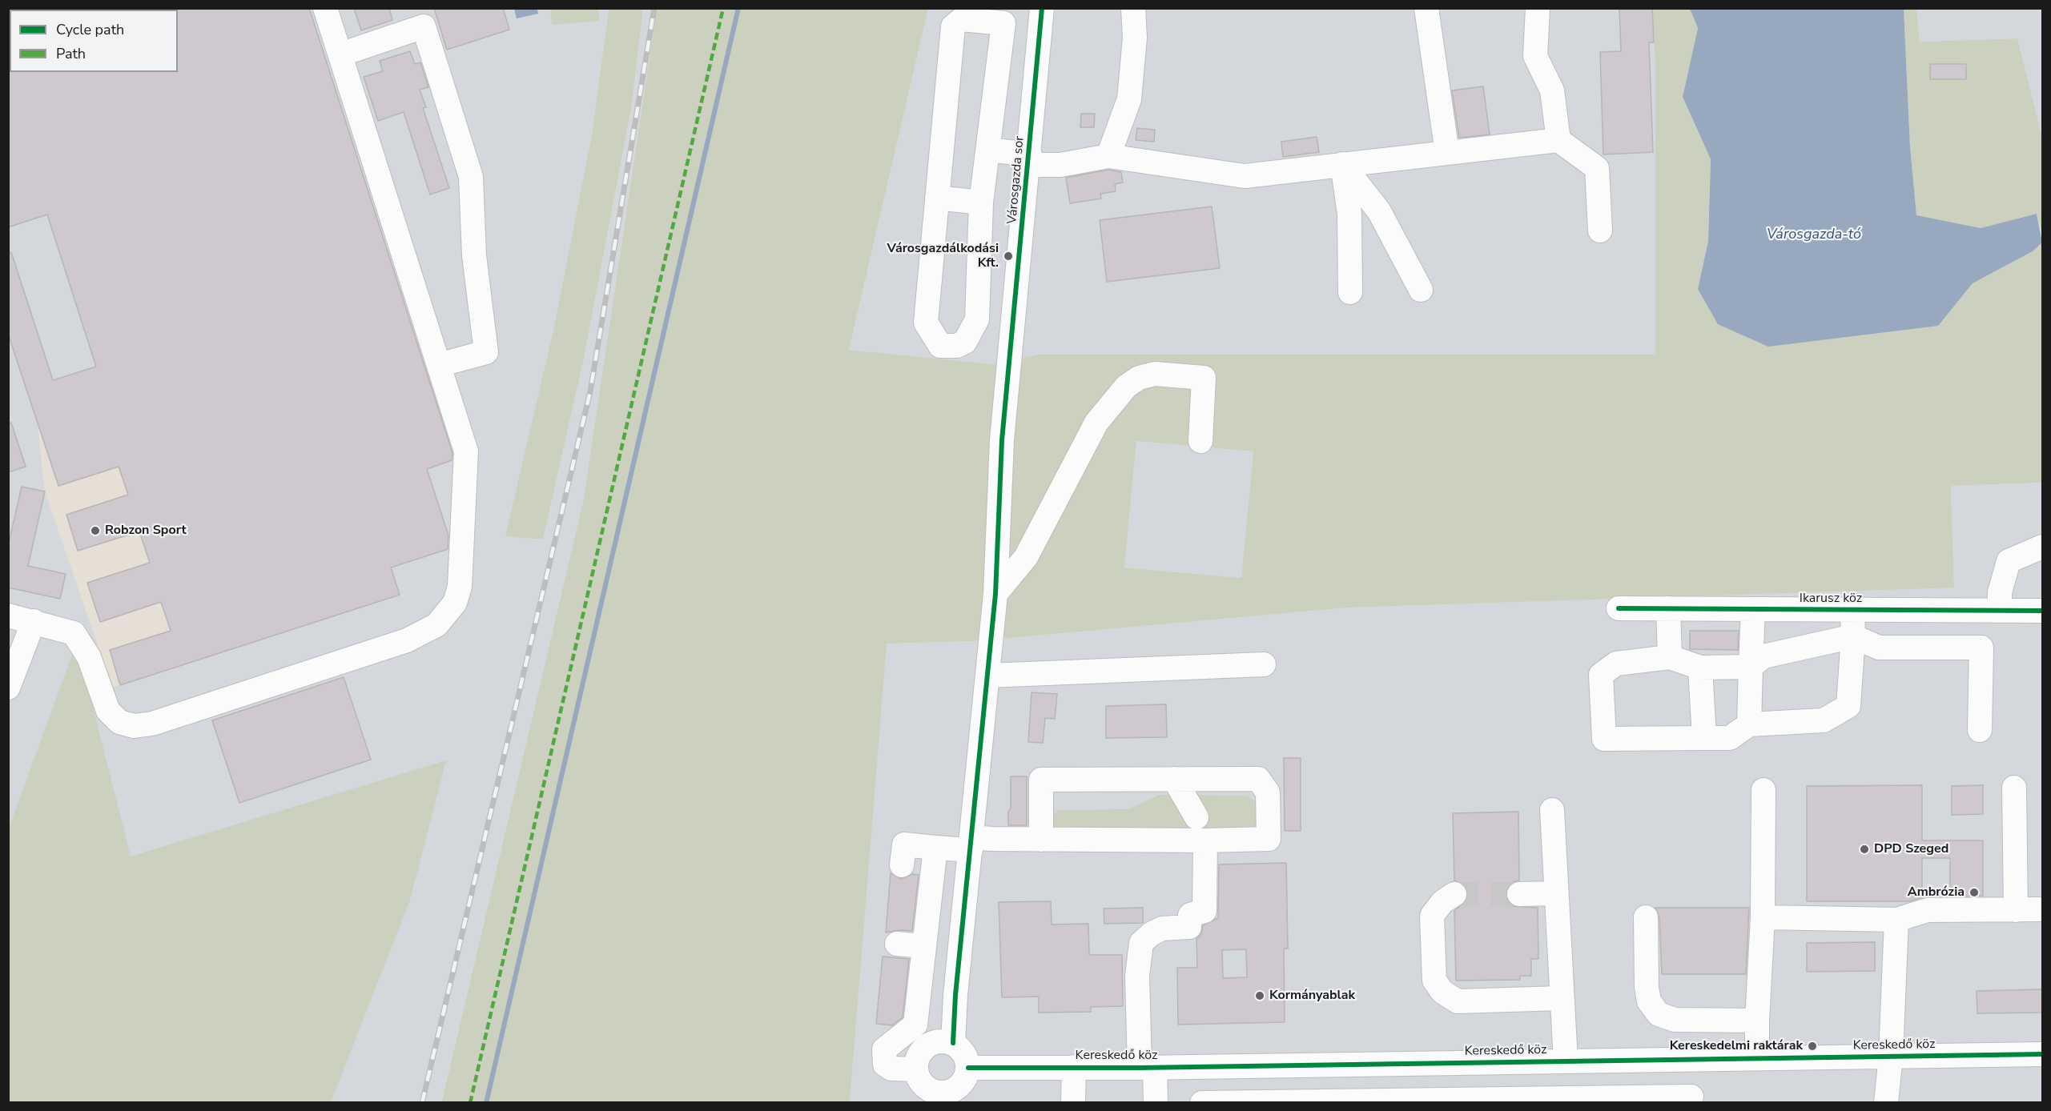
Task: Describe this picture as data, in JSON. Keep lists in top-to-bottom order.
{
  "streets": {
    "street": ["Városgazda sor", "Ikarusz köz", "Kereskedő köz"]
  },
  "crossings": [
    ["Városgazda sor", "Kereskedő köz"]
  ],
  "water": ["Városgazda-tó"],
  "places": [
    "Városgazdálkodási Kft.",
    "Robzon Sport",
    "DPD Szeged",
    "Ambrózia",
    "Kormányablak",
    "Kereskedelmi raktárak"
  ],
  "legend": ["Cycle path", "Path"]
}
